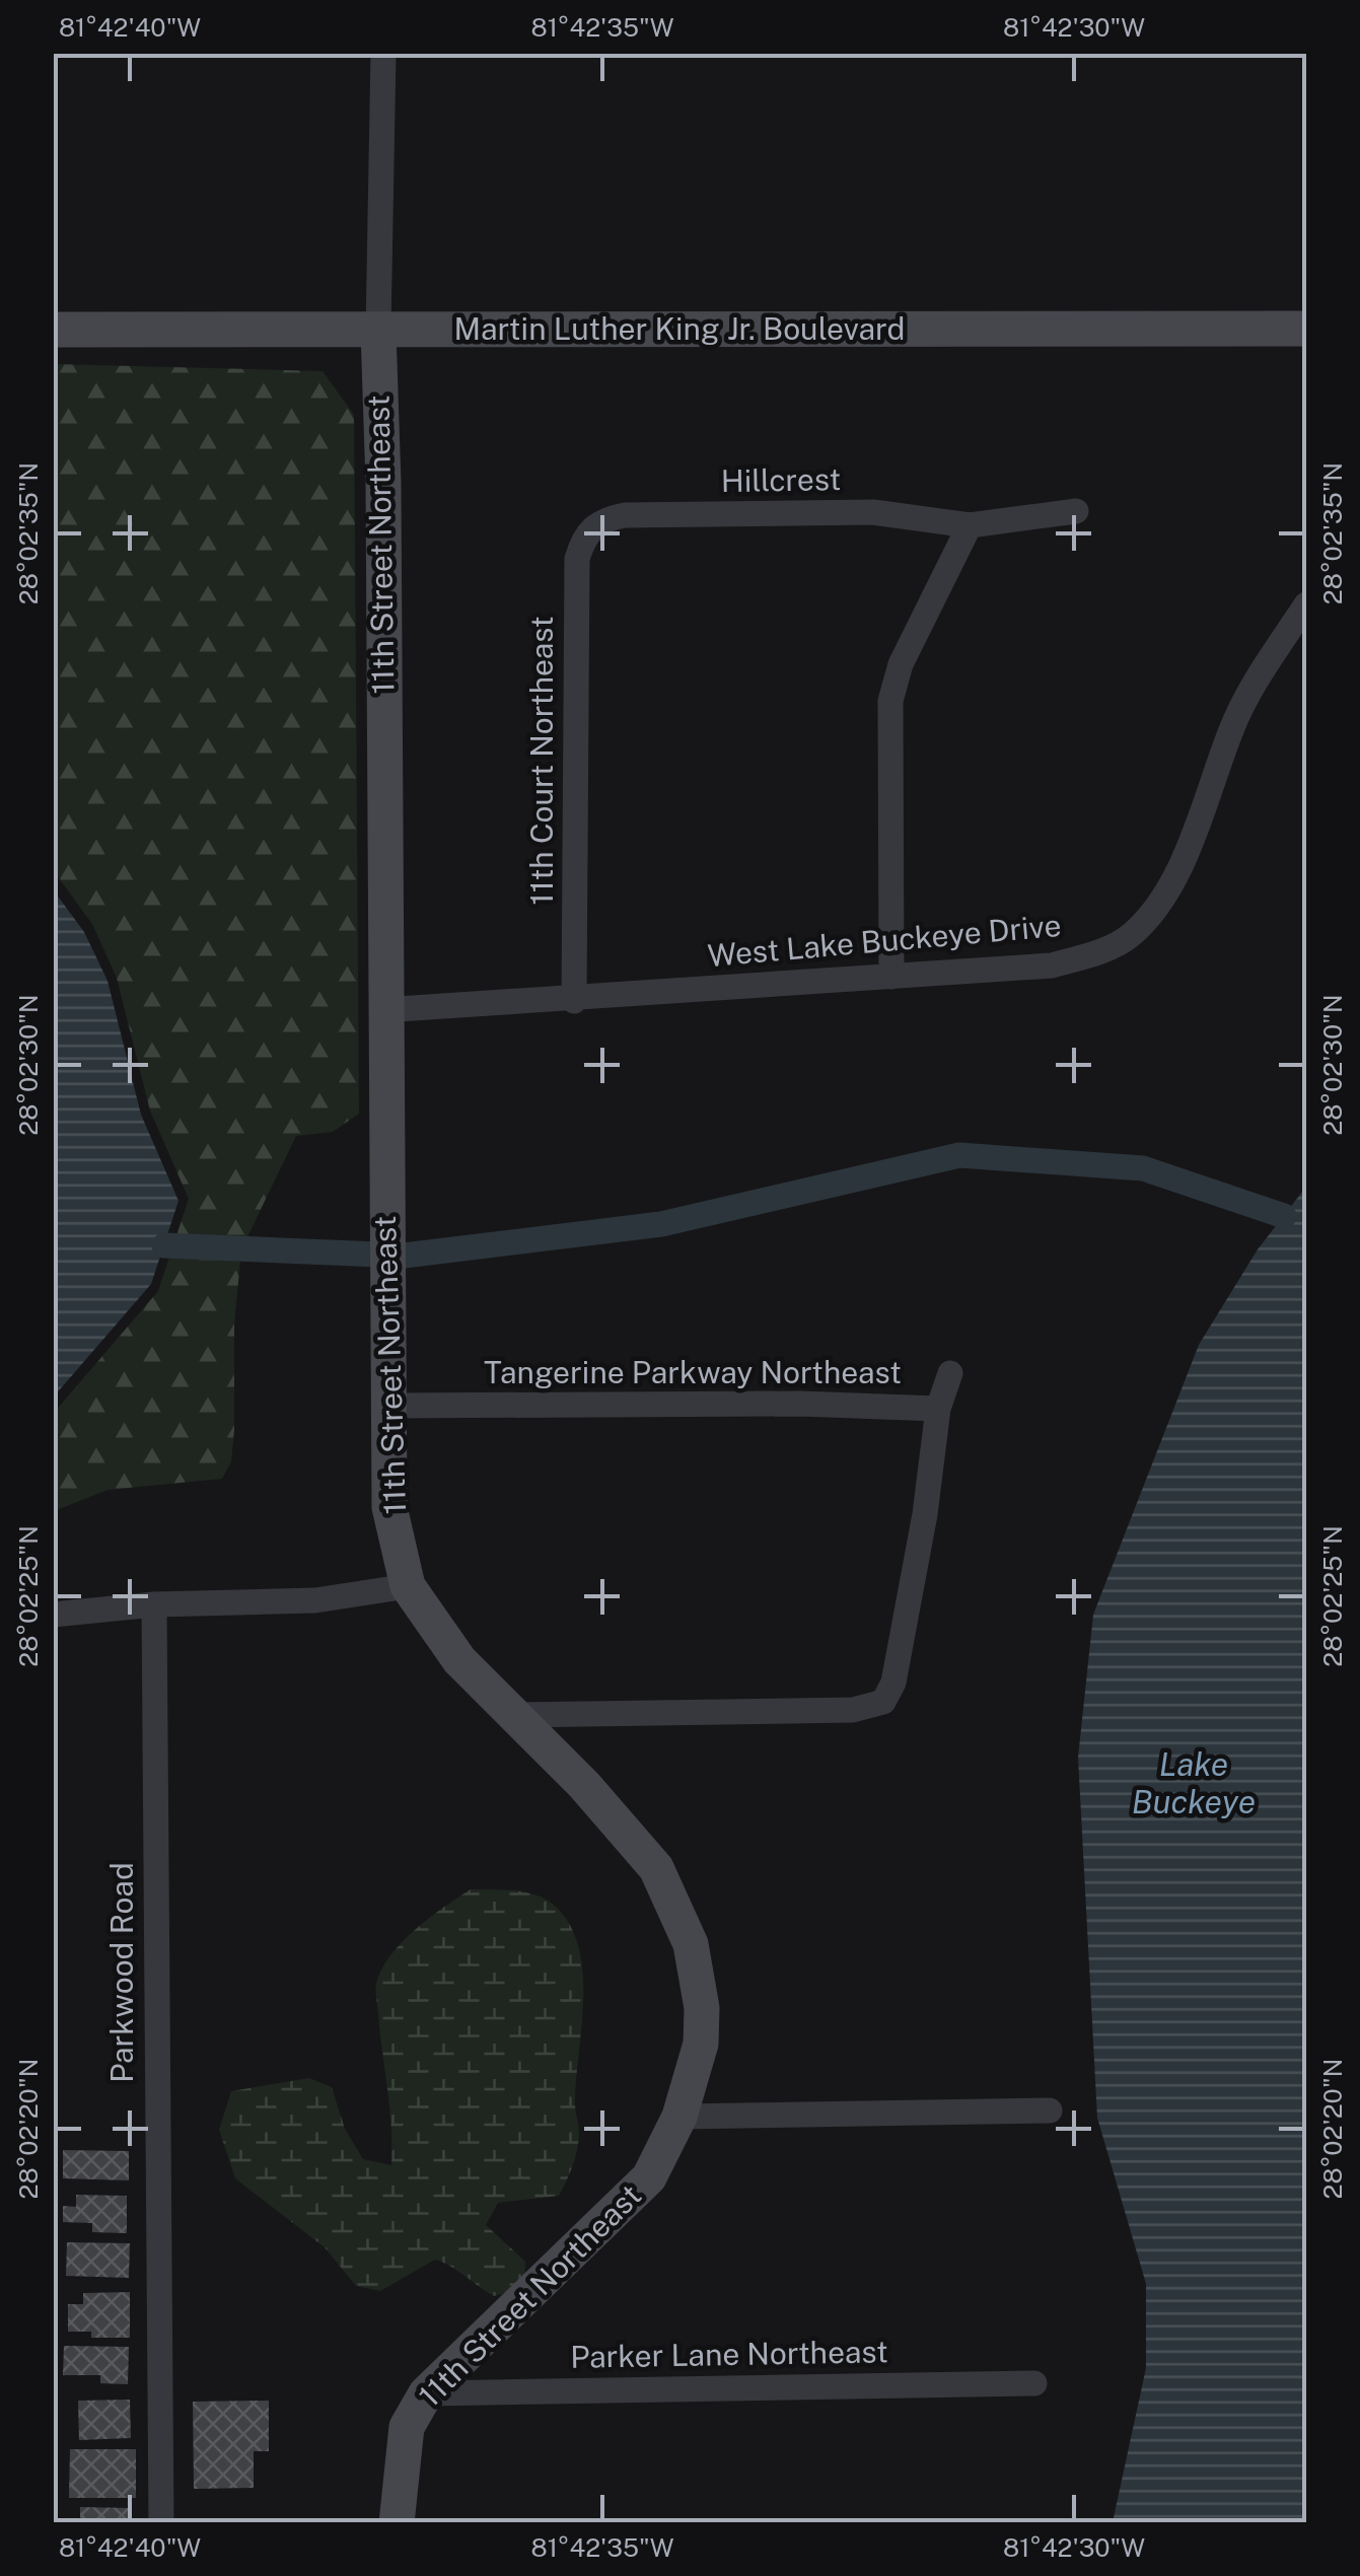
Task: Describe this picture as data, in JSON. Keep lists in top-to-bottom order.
{
  "streets": {
    "street": [
      "Martin Luther King Jr. Boulevard",
      "Hillcrest",
      "11th Street Northeast",
      "11th Court Northeast",
      "West Lake Buckeye Drive",
      "Tangerine Parkway Northeast",
      "Parkwood Road",
      "Parker Lane Northeast"
    ]
  },
  "crossings": [
    ["Martin Luther King Jr. Boulevard", "11th Street Northeast"],
    ["Hillcrest", "11th Court Northeast"],
    ["11th Street Northeast", "West Lake Buckeye Drive"],
    ["11th Street Northeast", "Tangerine Parkway Northeast"],
    ["11th Street Northeast", "Parker Lane Northeast"],
    ["11th Court Northeast", "West Lake Buckeye Drive"]
  ],
  "water": ["Lake Buckeye"],
  "coordinates": [
    "81°42'40\"W",
    "81°42'35\"W",
    "81°42'30\"W",
    "28°02'35\"N",
    "28°02'30\"N",
    "28°02'25\"N",
    "28°02'20\"N"
  ]
}
